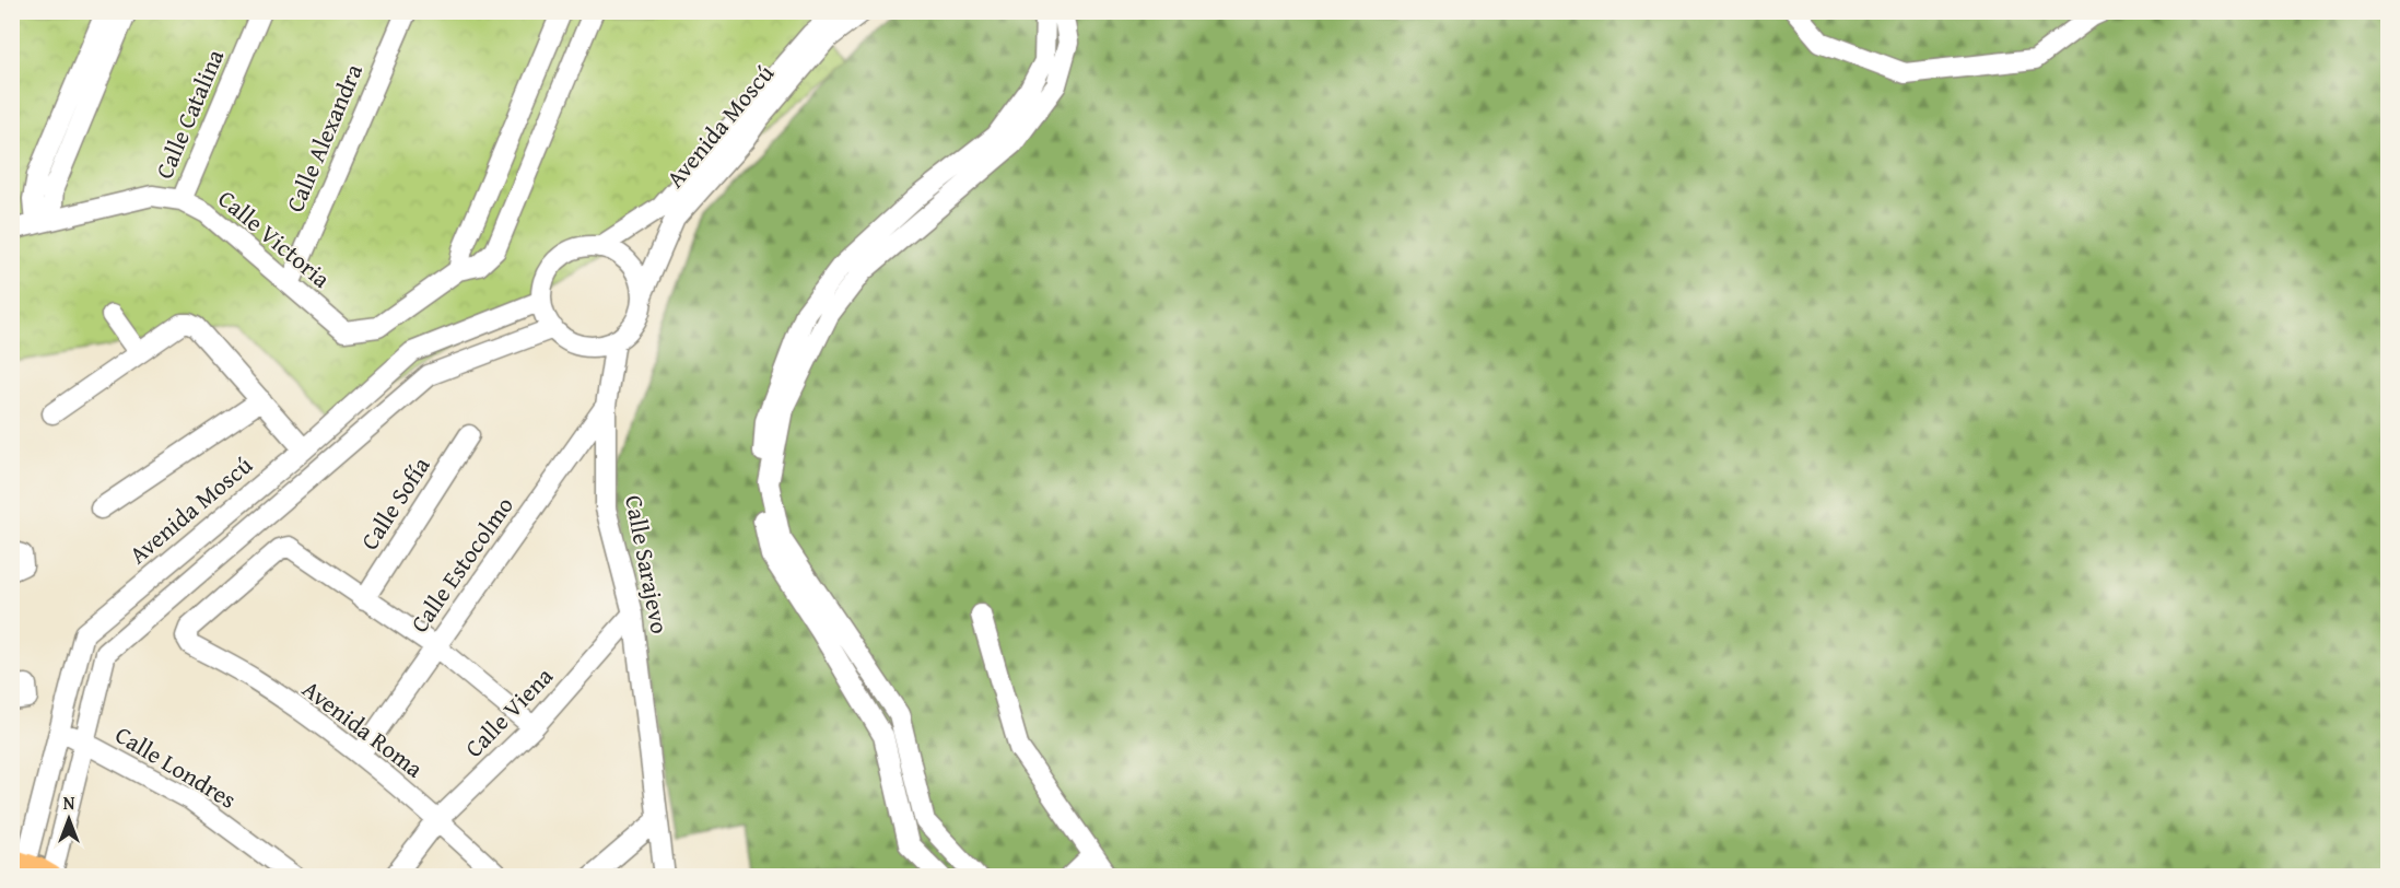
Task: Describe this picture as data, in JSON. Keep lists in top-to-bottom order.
{
  "streets": {
    "street": [
      "Calle Catalina",
      "Avenida Moscú",
      "Calle Alexandra",
      "Calle Victoria",
      "Calle Sofía",
      "Calle Estocolmo",
      "Calle Sarajevo",
      "Calle Viena",
      "Avenida Roma",
      "Calle Londres"
    ]
  },
  "crossings": [
    ["Calle Catalina", "Calle Victoria"],
    ["Avenida Moscú", "Calle Sarajevo"],
    ["Avenida Moscú", "Calle Londres"],
    ["Calle Alexandra", "Calle Victoria"],
    ["Calle Sofía", "Avenida Roma"],
    ["Calle Estocolmo", "Calle Sarajevo"],
    ["Calle Estocolmo", "Avenida Roma"],
    ["Calle Sarajevo", "Calle Viena"],
    ["Calle Viena", "Avenida Roma"]
  ],
  "north": "top"
}
